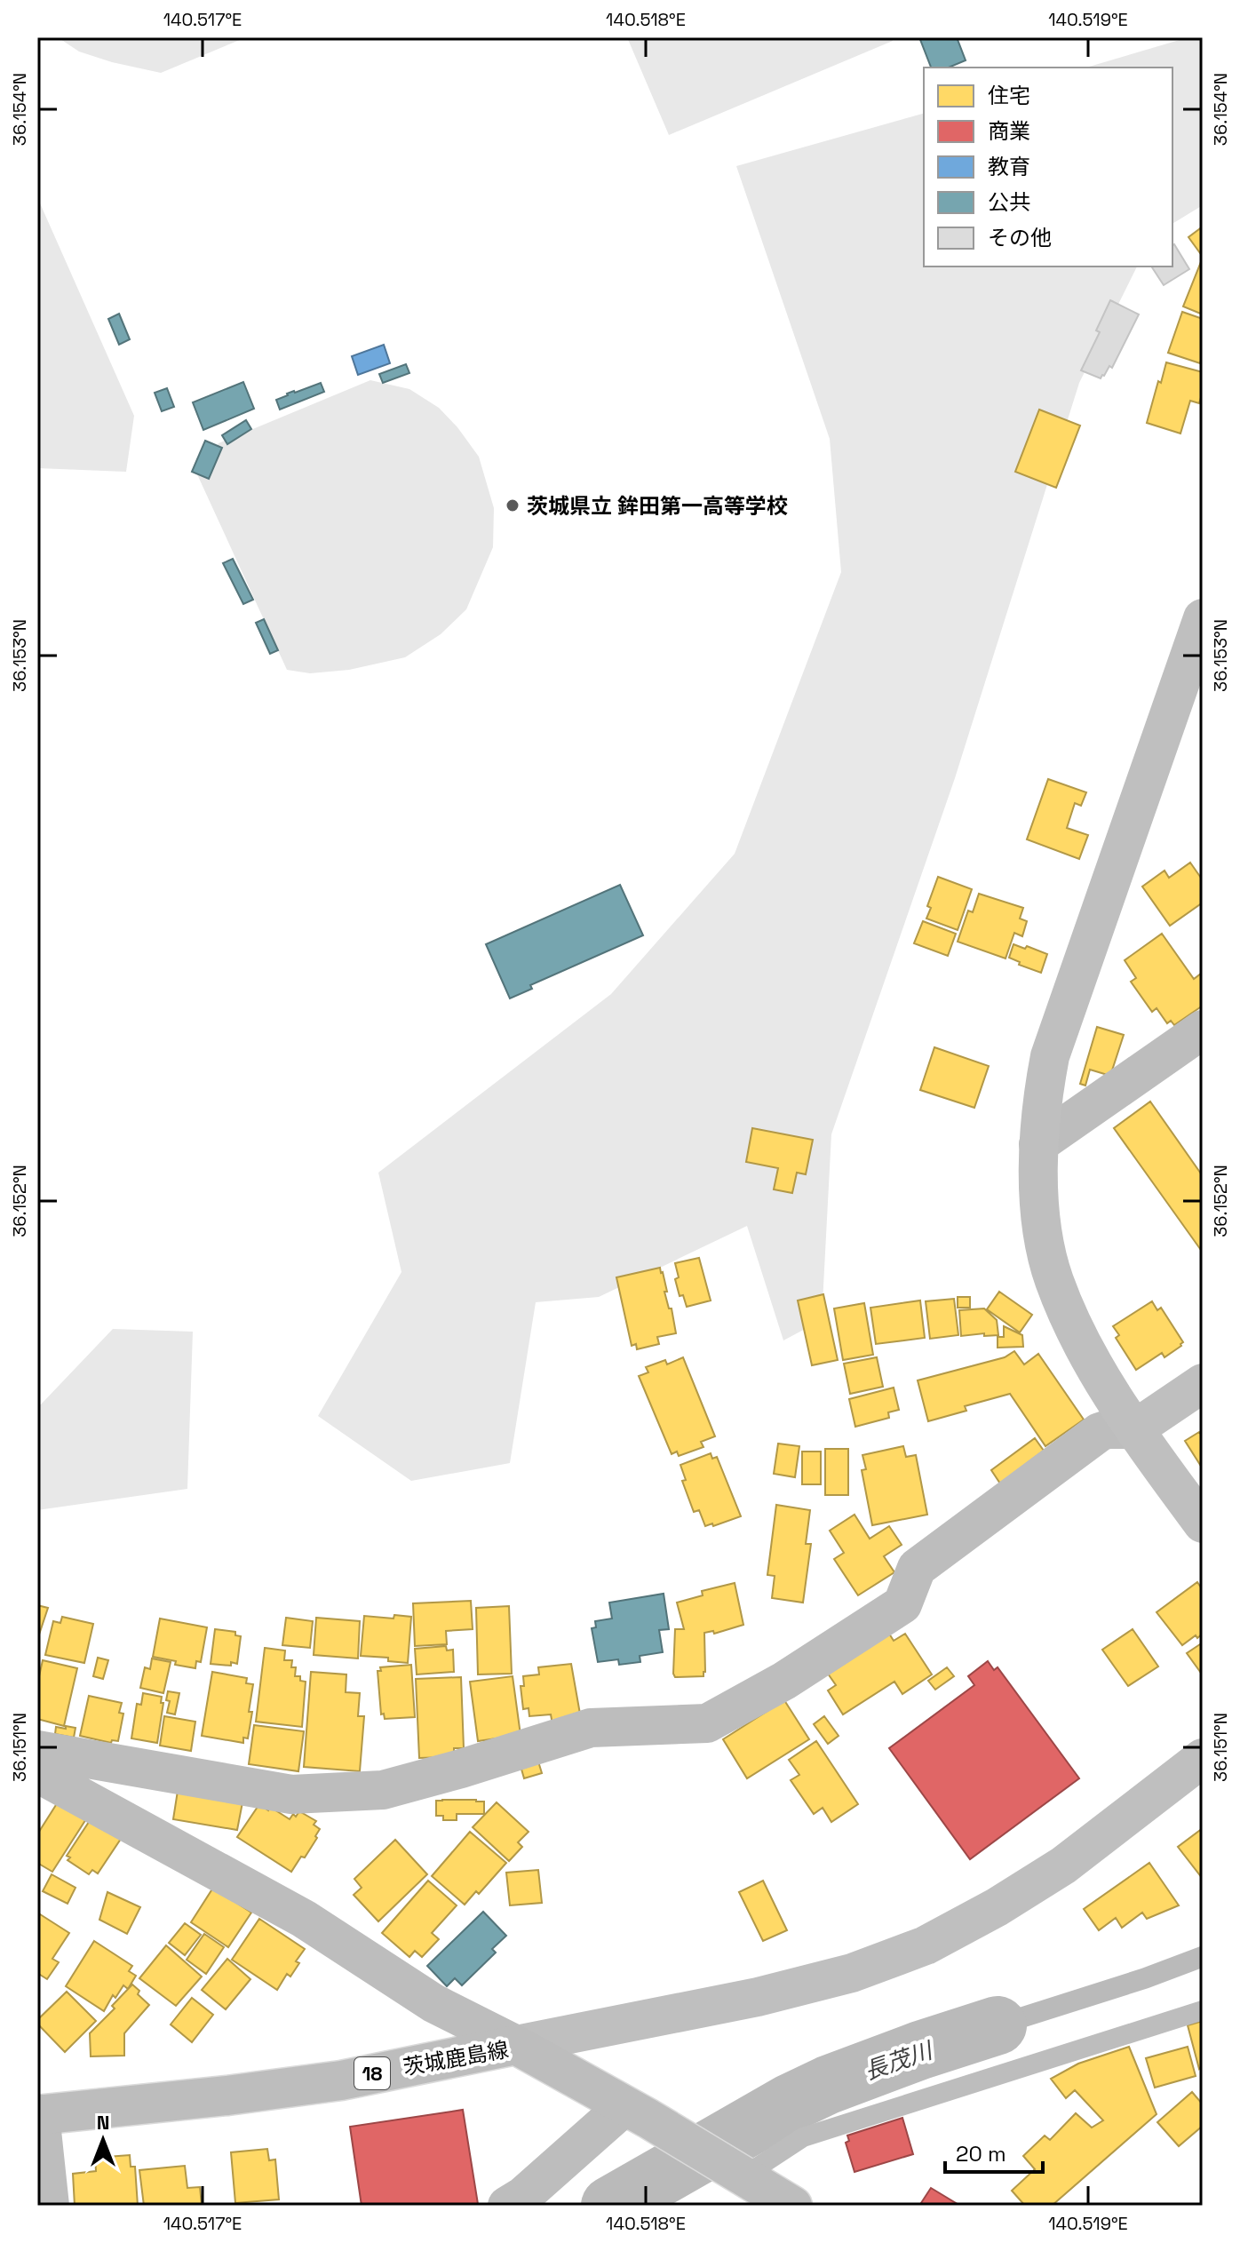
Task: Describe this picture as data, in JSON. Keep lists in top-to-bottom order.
{
  "streets": {
    "street": ["茨城鹿島線", "18"]
  },
  "water": ["長茂川"],
  "places": ["茨城県立 鉾田第一高等学校"],
  "legend": [
    "住宅",
    "商業",
    "教育",
    "公共",
    "その他"
  ],
  "scale_bar": "20 m",
  "north": "top",
  "coordinates": [
    "140.517°E",
    "140.518°E",
    "140.519°E",
    "36.154°N",
    "36.153°N",
    "36.152°N",
    "36.151°N"
  ]
}
